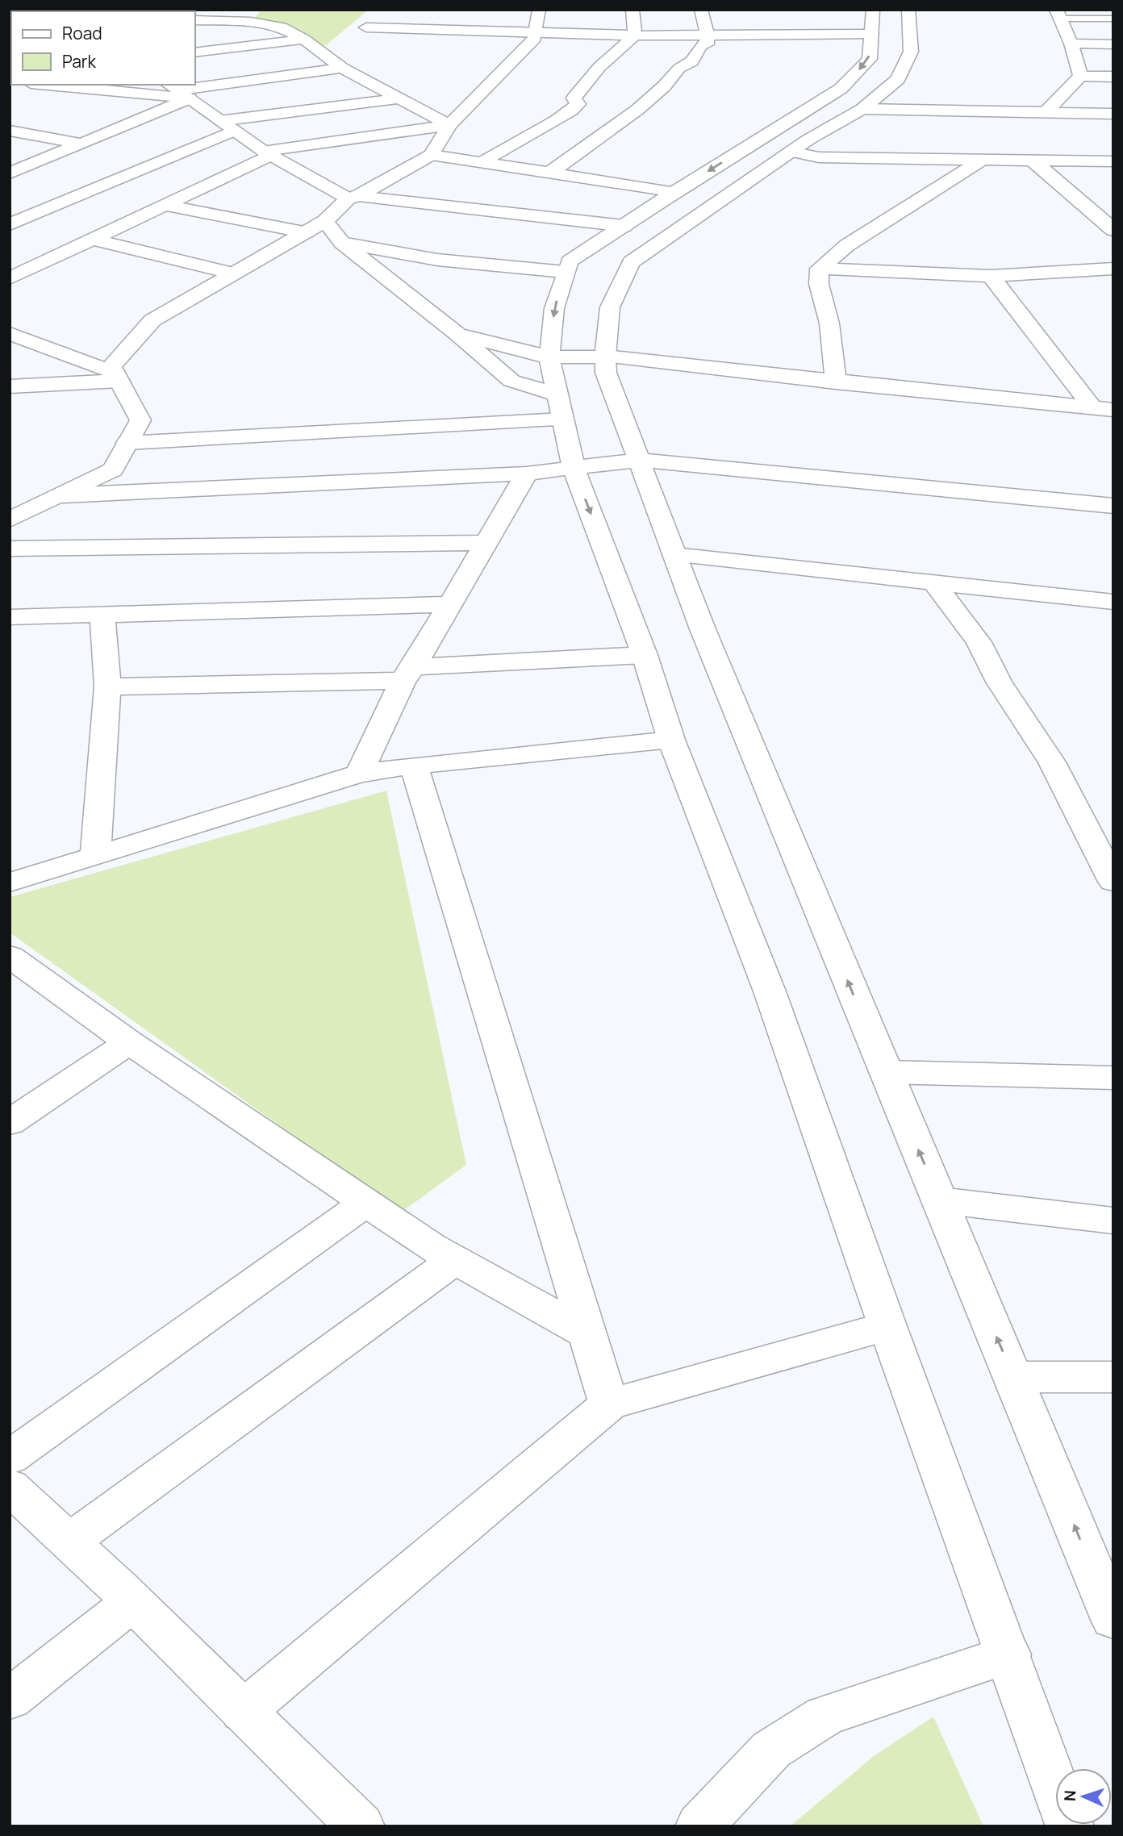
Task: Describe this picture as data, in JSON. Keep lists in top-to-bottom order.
{
  "legend": ["Road", "Park"],
  "north": "left"
}
